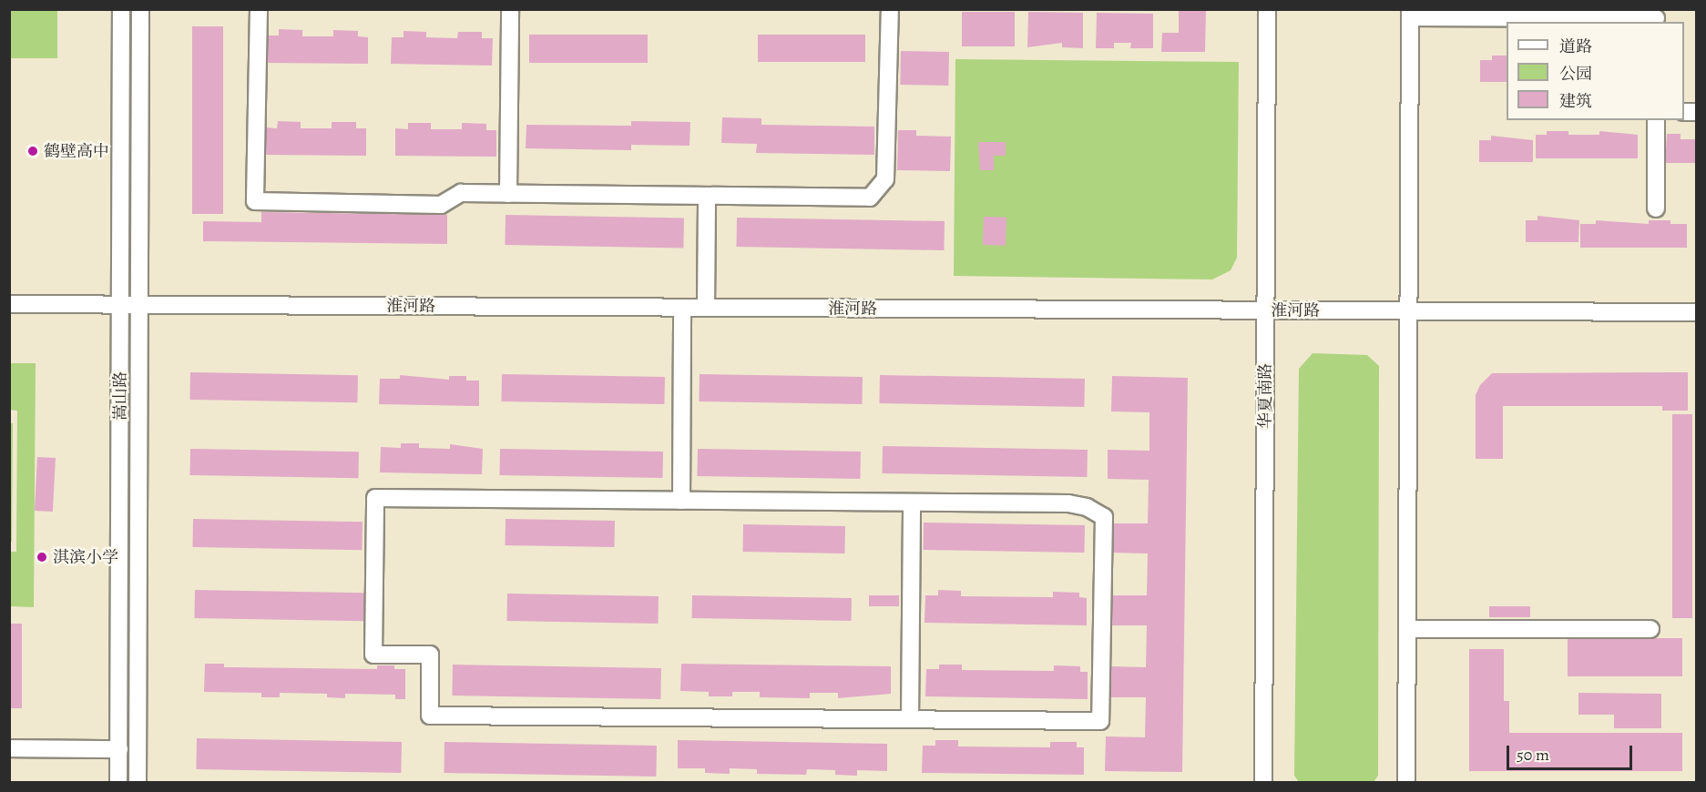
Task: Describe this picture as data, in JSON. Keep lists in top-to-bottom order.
{
  "streets": {
    "street": ["淮河路", "嵩山路", "华夏南路"]
  },
  "crossings": [
    ["淮河路", "嵩山路"],
    ["淮河路", "华夏南路"]
  ],
  "places": ["鹤壁高中", "淇滨小学"],
  "legend": ["道路", "公园", "建筑"],
  "scale_bar": "50 m"
}
